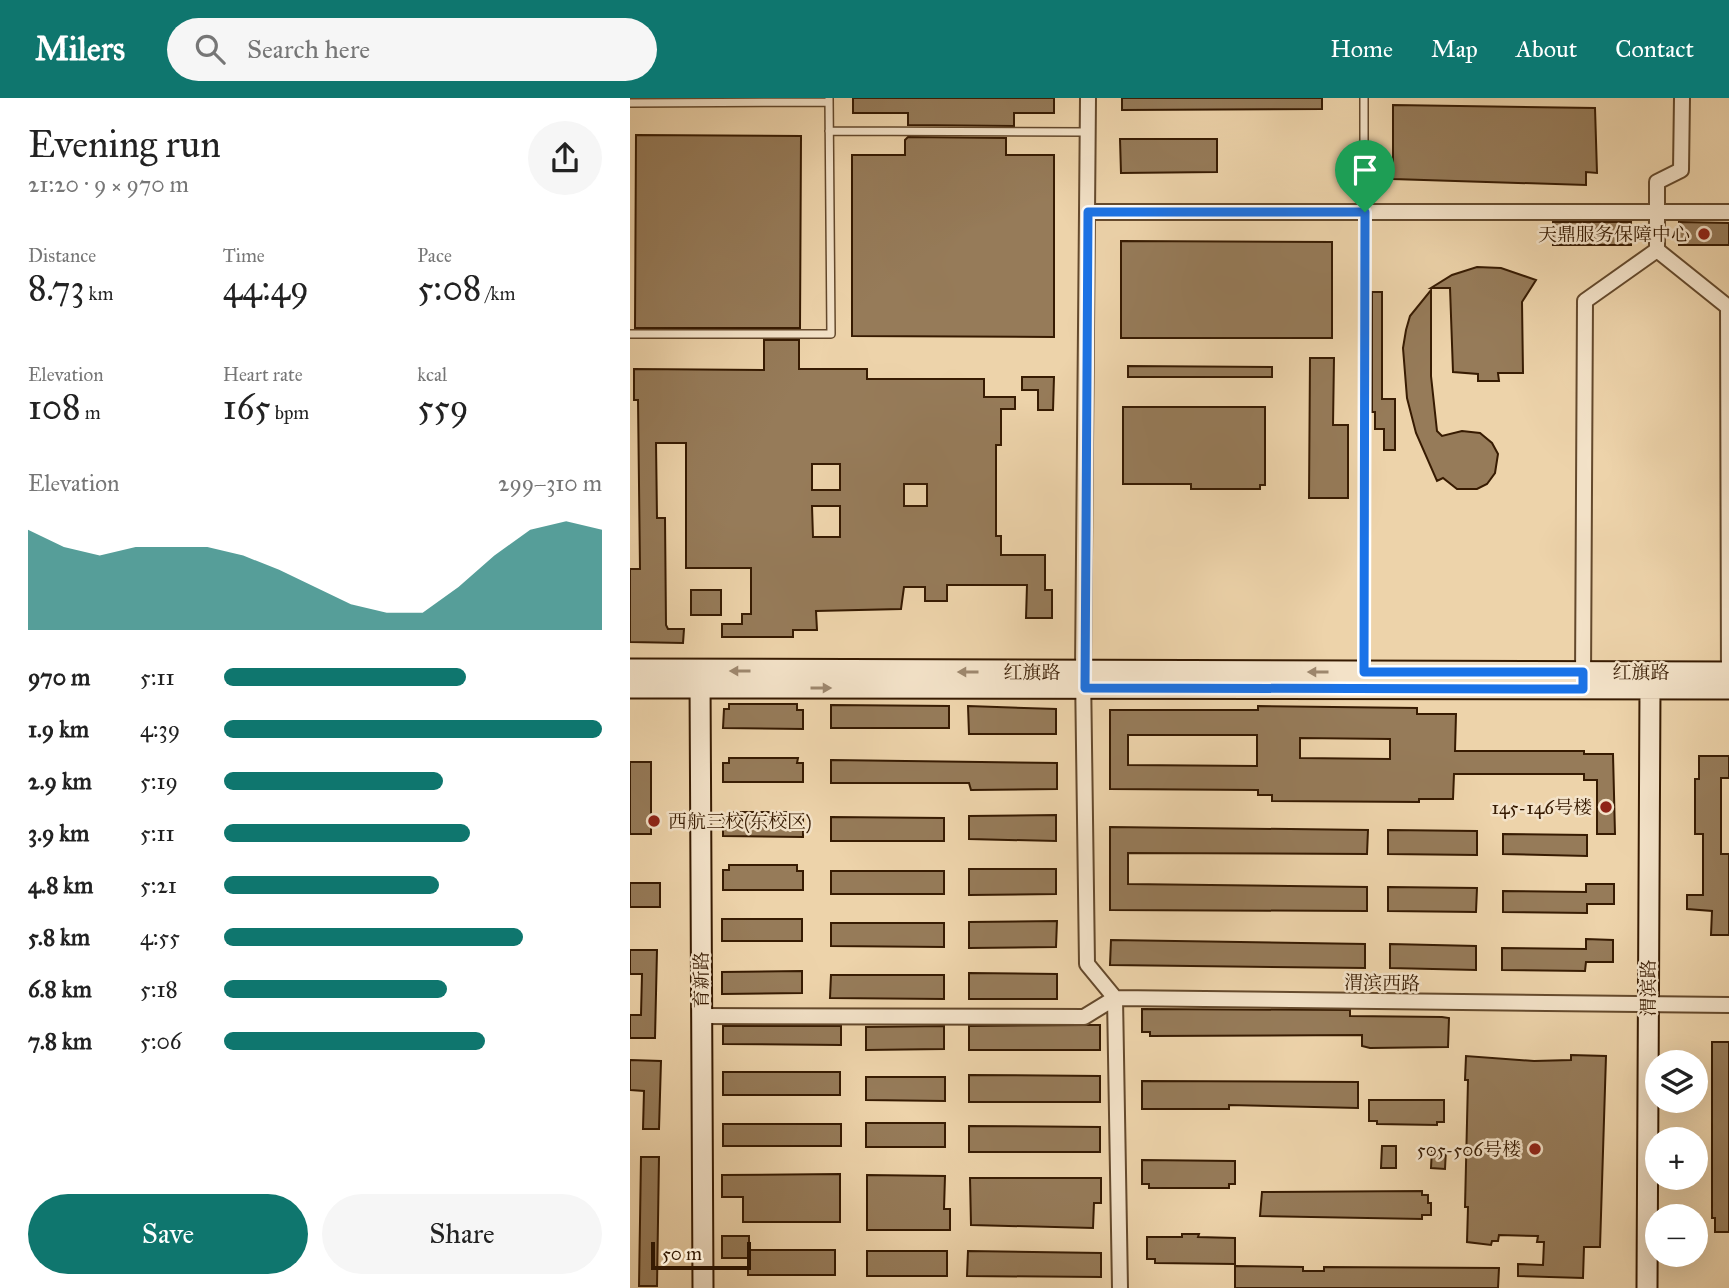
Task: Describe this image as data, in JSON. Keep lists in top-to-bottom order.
{
  "streets": {
    "main road": ["红旗路", "育新路", "渭滨路"],
    "street": ["渭滨西路"]
  },
  "crossings": [
    ["红旗路", "育新路"],
    ["红旗路", "渭滨路"],
    ["渭滨西路", "渭滨路"]
  ],
  "places": [
    "天鼎服务保障中心",
    "145-146号楼",
    "西航三校(东校区)",
    "505-506号楼"
  ],
  "scale_bar": "50 m",
  "page": {
    "header": "Milers",
    "search": "Search here",
    "nav": [
      "Home",
      "Map",
      "About",
      "Contact"
    ],
    "heading": ["Evening run", "21:20 · 9 × 970 m"],
    "stats": [
      ["Distance", "8.73 km"],
      ["Time", "44:49"],
      ["Pace", "5:08 /km"],
      ["Elevation", "108 m"],
      ["Heart rate", "165 bpm"],
      ["kcal", "559"]
    ],
    "chart": ["Elevation", "299–310 m"],
    "list": [
      {
        "name": "970 m",
        "note": "5:11"
      },
      {
        "name": "1.9 km",
        "note": "4:39"
      },
      {
        "name": "2.9 km",
        "note": "5:19"
      },
      {
        "name": "3.9 km",
        "note": "5:11"
      },
      {
        "name": "4.8 km",
        "note": "5:21"
      },
      {
        "name": "5.8 km",
        "note": "4:55"
      },
      {
        "name": "6.8 km",
        "note": "5:18"
      },
      {
        "name": "7.8 km",
        "note": "5:06"
      }
    ],
    "map_buttons": ["+", "−"],
    "buttons": ["Save", "Share"],
    "scale": "50 m"
  }
}
